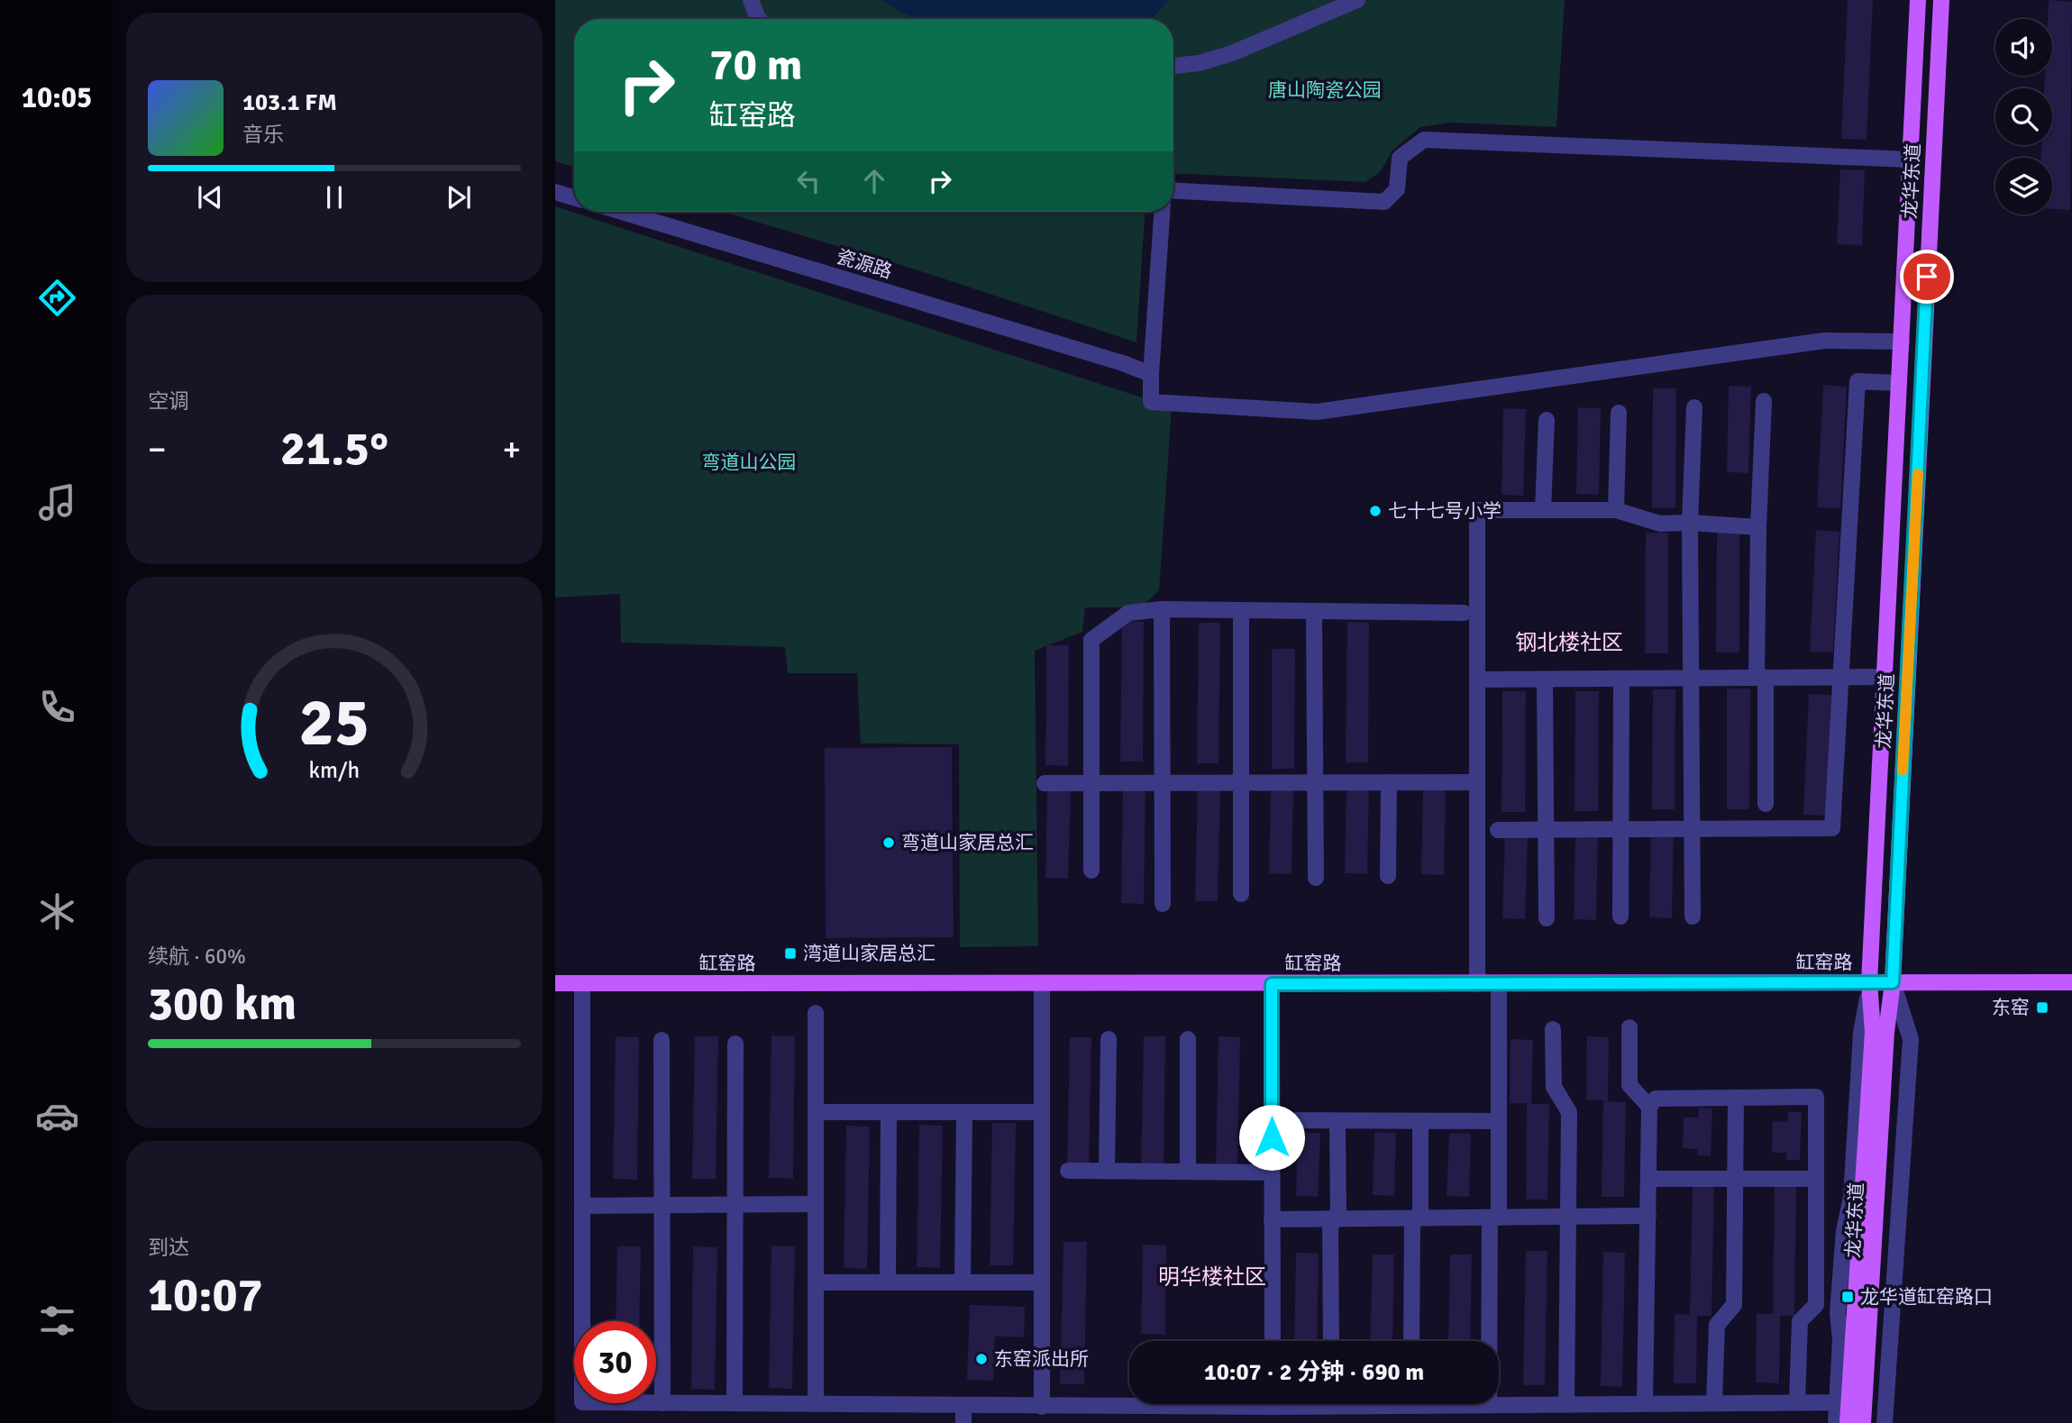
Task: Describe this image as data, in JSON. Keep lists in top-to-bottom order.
{
  "streets": {
    "main road": ["龙华东道", "缸窑路"],
    "street": ["瓷源路"]
  },
  "crossings": [
    ["龙华东道", "缸窑路"]
  ],
  "districts": ["钢北楼社区", "明华楼社区"],
  "parks": ["唐山陶瓷公园", "弯道山公园"],
  "places": {
    "other": ["七十七号小学", "弯道山家居总汇", "东窑派出所"],
    "transit": ["湾道山家居总汇", "东窑", "龙华道缸窑路口"]
  },
  "page": {
    "tabs": "10:05",
    "turn": ["70 m", "缸窑路"],
    "song": ["103.1 FM", "音乐"],
    "tile": [
      "空调",
      ["续航 · 60%", "300 km"],
      ["到达", "10:07"]
    ],
    "heat": ["−", "21.5°", "+"],
    "limit": "30",
    "trip": "10:07 · 2 分钟 · 690 m",
    "gauge": ["25", "km/h"]
  }
}
